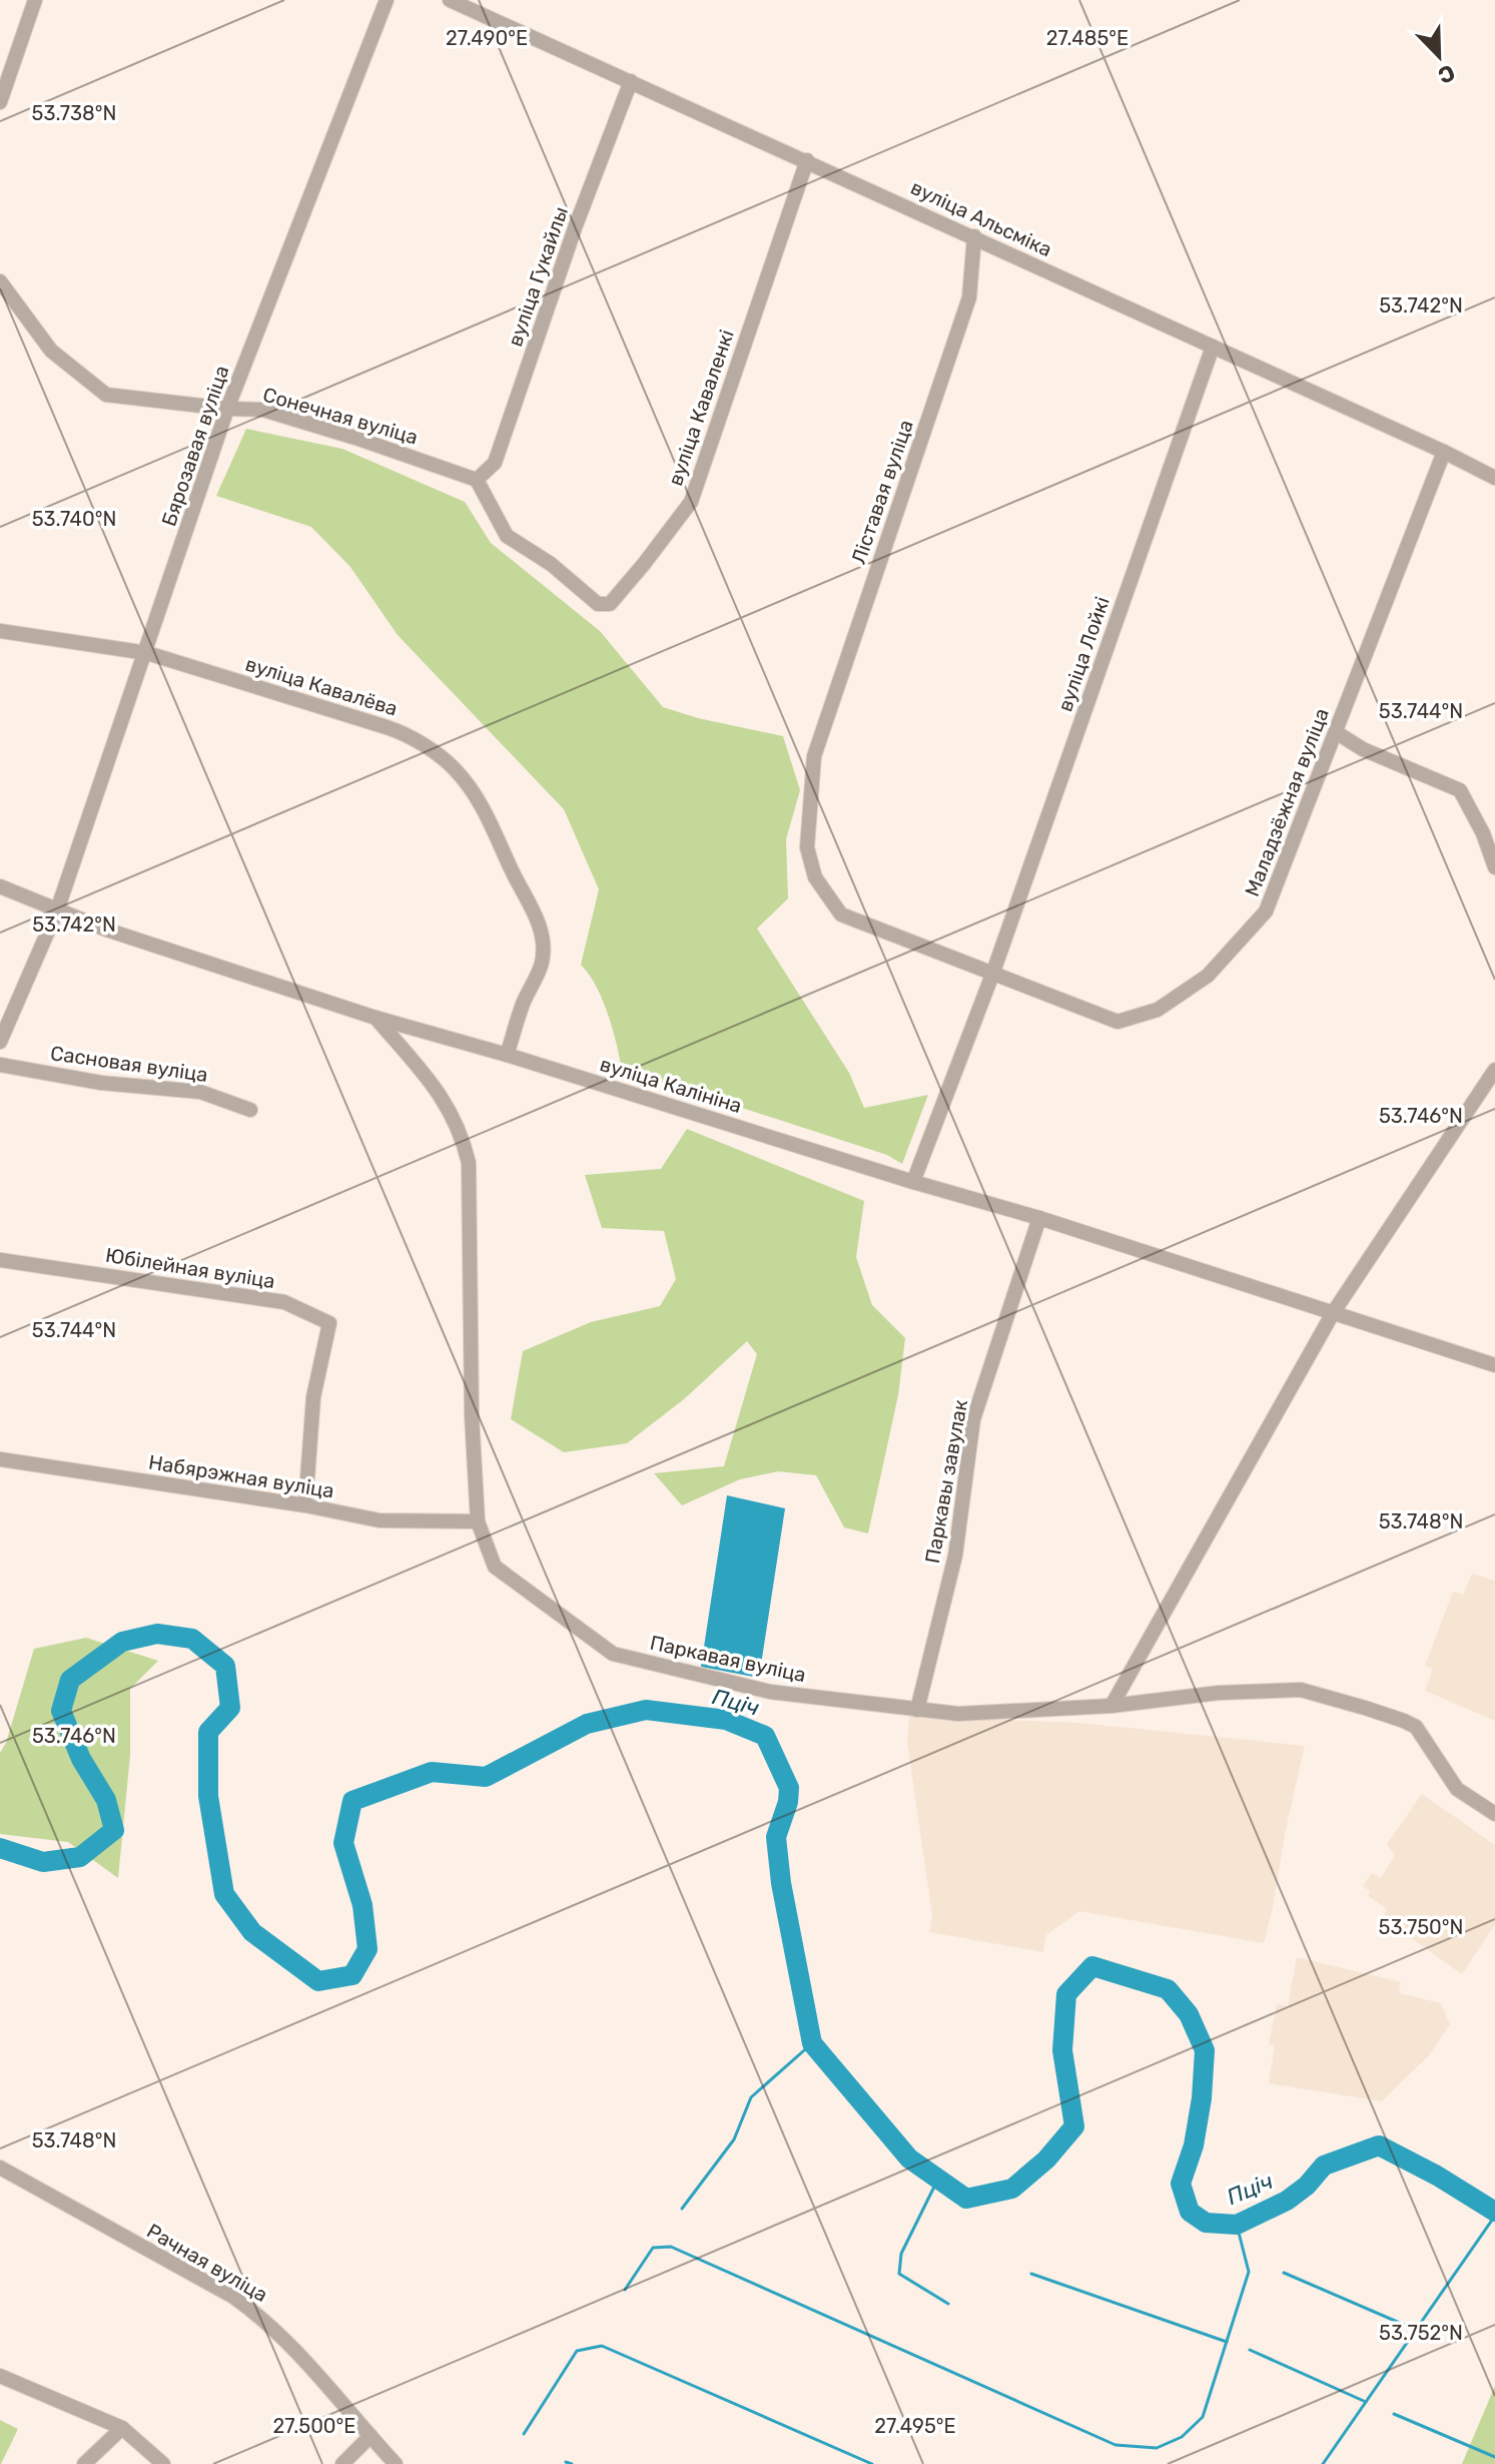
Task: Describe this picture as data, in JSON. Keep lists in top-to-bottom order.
{
  "streets": {
    "street": [
      "вуліца Альсміка",
      "вуліца Гукайлы",
      "вуліца Каваленкі",
      "Сонечная вуліца",
      "Бярозавая вуліца",
      "Ліставая вуліца",
      "вуліца Лойкі",
      "вуліца Кавалёва",
      "Маладзёжная вуліца",
      "Сасновая вуліца",
      "вуліца Калініна",
      "Юбілейная вуліца",
      "Набярэжная вуліца",
      "Паркавы завулак",
      "Паркавая вуліца",
      "Рачная вуліца"
    ]
  },
  "crossings": [
    ["вуліца Альсміка", "вуліца Гукайлы"],
    ["вуліца Альсміка", "вуліца Каваленкі"],
    ["вуліца Альсміка", "Ліставая вуліца"],
    ["вуліца Альсміка", "вуліца Лойкі"],
    ["вуліца Альсміка", "Маладзёжная вуліца"],
    ["вуліца Гукайлы", "вуліца Каваленкі"],
    ["вуліца Гукайлы", "Сонечная вуліца"],
    ["вуліца Каваленкі", "Сонечная вуліца"],
    ["Сонечная вуліца", "Бярозавая вуліца"],
    ["Бярозавая вуліца", "вуліца Кавалёва"],
    ["Бярозавая вуліца", "вуліца Калініна"],
    ["Ліставая вуліца", "вуліца Лойкі"],
    ["Ліставая вуліца", "Маладзёжная вуліца"],
    ["вуліца Лойкі", "Маладзёжная вуліца"],
    ["вуліца Лойкі", "вуліца Калініна"],
    ["вуліца Кавалёва", "вуліца Калініна"],
    ["вуліца Калініна", "Паркавы завулак"],
    ["вуліца Калініна", "Паркавая вуліца"],
    ["Юбілейная вуліца", "Набярэжная вуліца"],
    ["Набярэжная вуліца", "Паркавая вуліца"],
    ["Паркавы завулак", "Паркавая вуліца"]
  ],
  "water": ["Пціч"],
  "north": "bottom right",
  "coordinates": [
    "27.490°E",
    "27.485°E",
    "53.738°N",
    "53.742°N",
    "53.740°N",
    "53.744°N",
    "53.746°N",
    "53.748°N",
    "53.750°N",
    "53.752°N",
    "27.500°E",
    "27.495°E"
  ]
}
